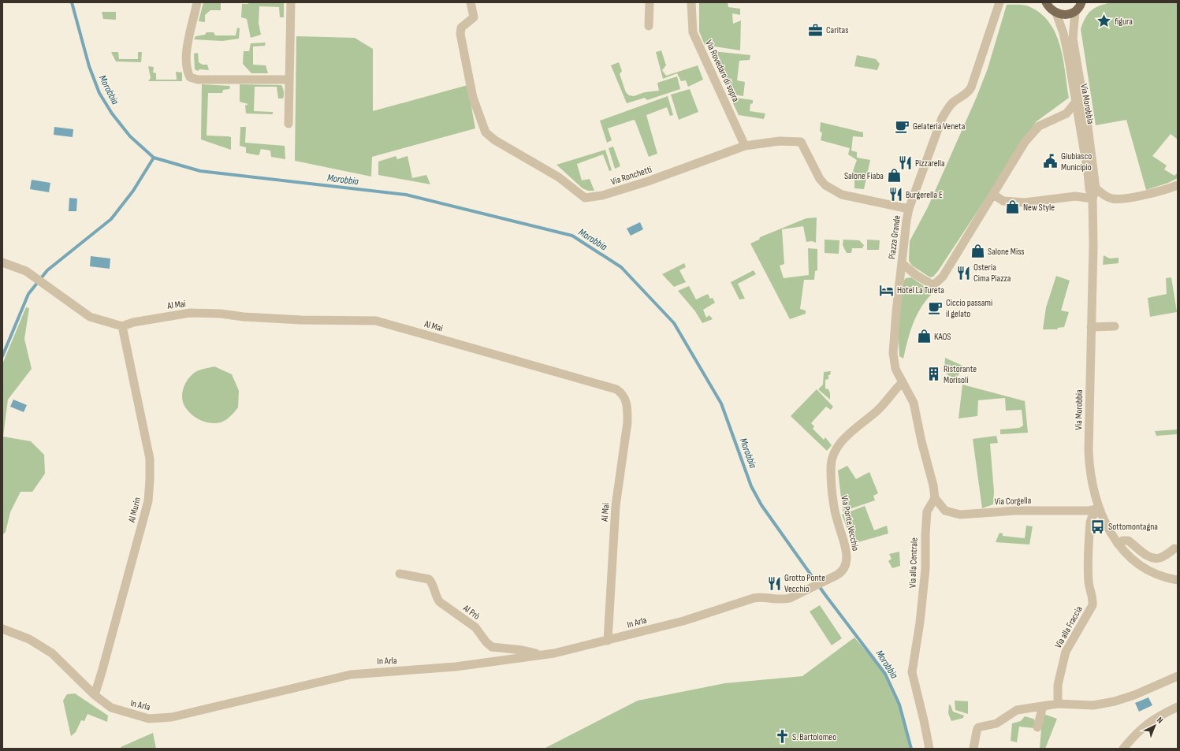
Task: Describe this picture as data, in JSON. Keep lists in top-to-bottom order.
{
  "streets": {
    "street": [
      "Via Rovedaro di sopra",
      "Via Morobbia",
      "Via Ronchetti",
      "Piazza Grande",
      "Al Mai",
      "Via Corgella",
      "Al Murin",
      "Via Ponte Vecchio",
      "Via alla Centrale",
      "Al Prò",
      "In Arla",
      "Via alla Fraccia"
    ]
  },
  "crossings": [
    ["Via Rovedaro di sopra", "Via Ronchetti"],
    ["Via Morobbia", "Via Corgella"],
    ["Via Morobbia", "Via alla Fraccia"],
    ["Via Ronchetti", "Piazza Grande"],
    ["Piazza Grande", "Via Ponte Vecchio"],
    ["Al Mai", "Al Murin"],
    ["Al Mai", "In Arla"],
    ["Via Corgella", "Via alla Centrale"],
    ["Via Corgella", "Via alla Fraccia"],
    ["Al Murin", "In Arla"],
    ["Via Ponte Vecchio", "In Arla"],
    ["Al Prò", "In Arla"]
  ],
  "water": ["Morobbia"],
  "places": {
    "place": ["figura"],
    "office": ["Caritas"],
    "cafe": ["Gelateria Veneta", "Ciccio passami il gelato"],
    "public building": ["Giubiasco Municipio"],
    "restaurant": [
      "Pizzarella",
      "Burgerella E",
      "Osteria Cima Piazza",
      "Grotto Ponte Vecchio"
    ],
    "shop": [
      "Salone Fiaba",
      "New Style",
      "Salone Miss",
      "KAOS"
    ],
    "hotel": ["Hotel La Tureta"],
    "building": ["Ristorante Morisoli"],
    "bus stop": ["Sottomontagna"],
    "church": ["S. Bartolomeo"]
  },
  "north": "top right"
}
